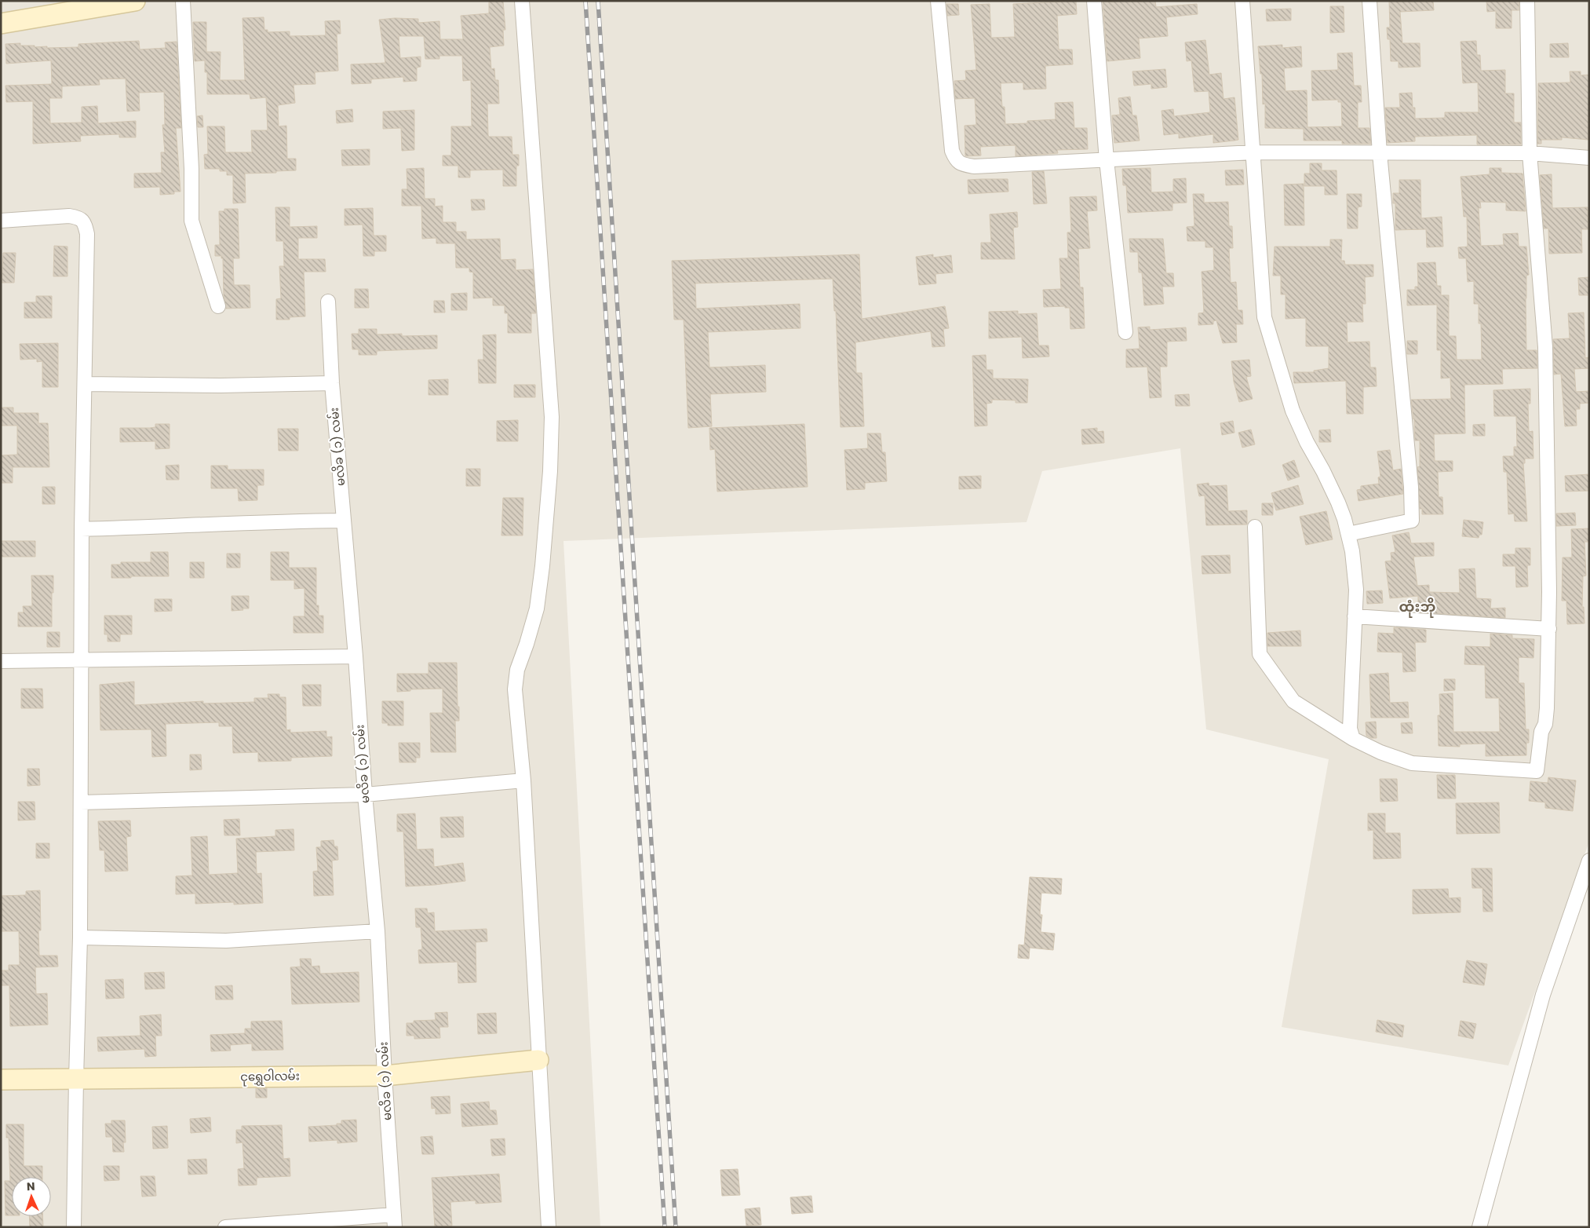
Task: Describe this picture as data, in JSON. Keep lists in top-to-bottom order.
{
  "streets": {
    "street": ["မလိခ (၁) လမ်း", "ငုရွှေဝါလမ်း"]
  },
  "crossings": [
    ["မလိခ (၁) လမ်း", "ငုရွှေဝါလမ်း"]
  ],
  "districts": ["ထုံးဘို"],
  "north": "top"
}
